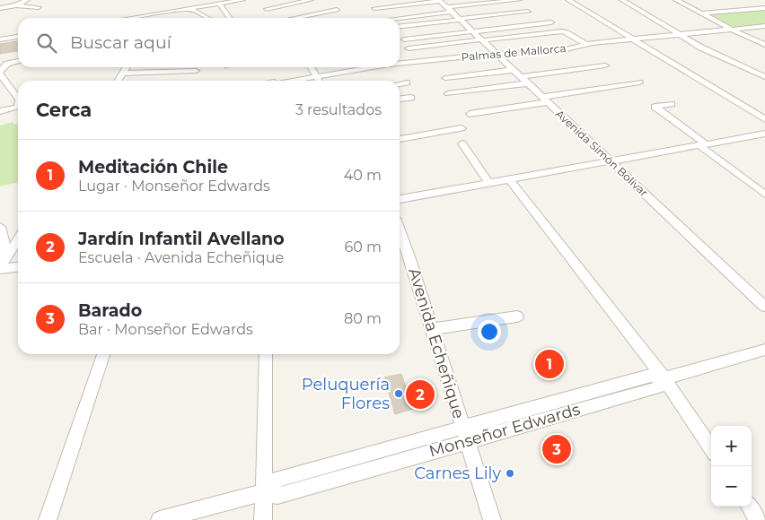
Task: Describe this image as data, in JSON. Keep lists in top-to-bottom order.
{
  "streets": {
    "street": [
      "Palmas de Mallorca",
      "Avenida Simón Bolívar",
      "Avenida Echeñique",
      "Monseñor Edwards"
    ]
  },
  "crossings": [
    ["Palmas de Mallorca", "Avenida Simón Bolívar"],
    ["Avenida Echeñique", "Monseñor Edwards"]
  ],
  "places": ["Peluquería Flores", "Carnes Lily"],
  "page": {
    "search": "Buscar aquí",
    "heading": ["Cerca", "3 resultados"],
    "list": [
      {
        "mark": "1",
        "name": "Meditación Chile",
        "note": "Lugar · Monseñor Edwards",
        "value": "40 m"
      },
      {
        "mark": "2",
        "name": "Jardín Infantil Avellano",
        "note": "Escuela · Avenida Echeñique",
        "value": "60 m"
      },
      {
        "mark": "3",
        "name": "Barado",
        "note": "Bar · Monseñor Edwards",
        "value": "80 m"
      }
    ],
    "pins": ["1", "2", "3"],
    "map_buttons": ["+", "−"]
  }
}
